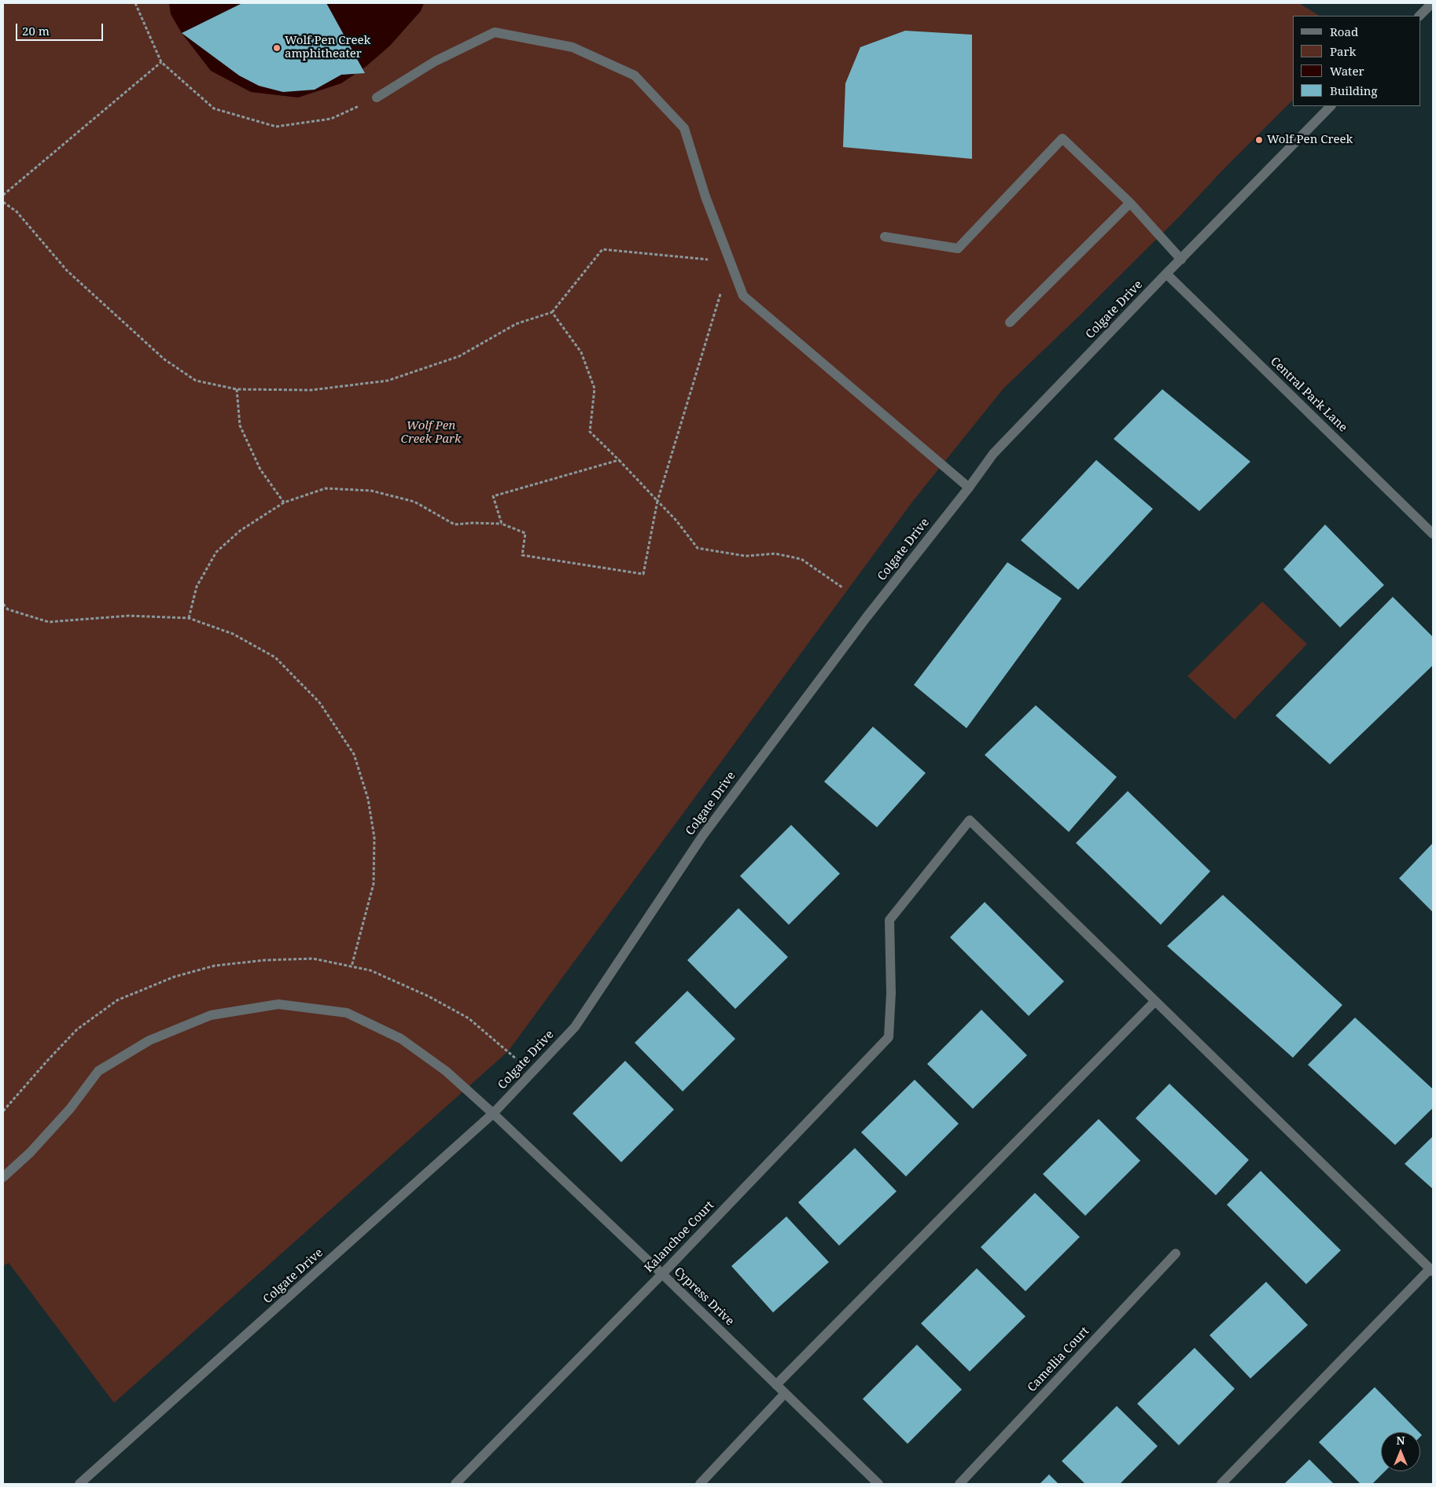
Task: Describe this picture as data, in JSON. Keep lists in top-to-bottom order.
{
  "streets": {
    "street": [
      "Colgate Drive",
      "Central Park Lane",
      "Kalanchoe Court",
      "Cypress Drive",
      "Camellia Court"
    ]
  },
  "crossings": [
    ["Colgate Drive", "Central Park Lane"],
    ["Colgate Drive", "Cypress Drive"],
    ["Kalanchoe Court", "Cypress Drive"]
  ],
  "parks": ["Wolf Pen Creek Park"],
  "places": ["Wolf Pen Creek amphitheater", "Wolf Pen Creek"],
  "legend": [
    "Road",
    "Park",
    "Water",
    "Building"
  ],
  "scale_bar": "20 m",
  "north": "top"
}
